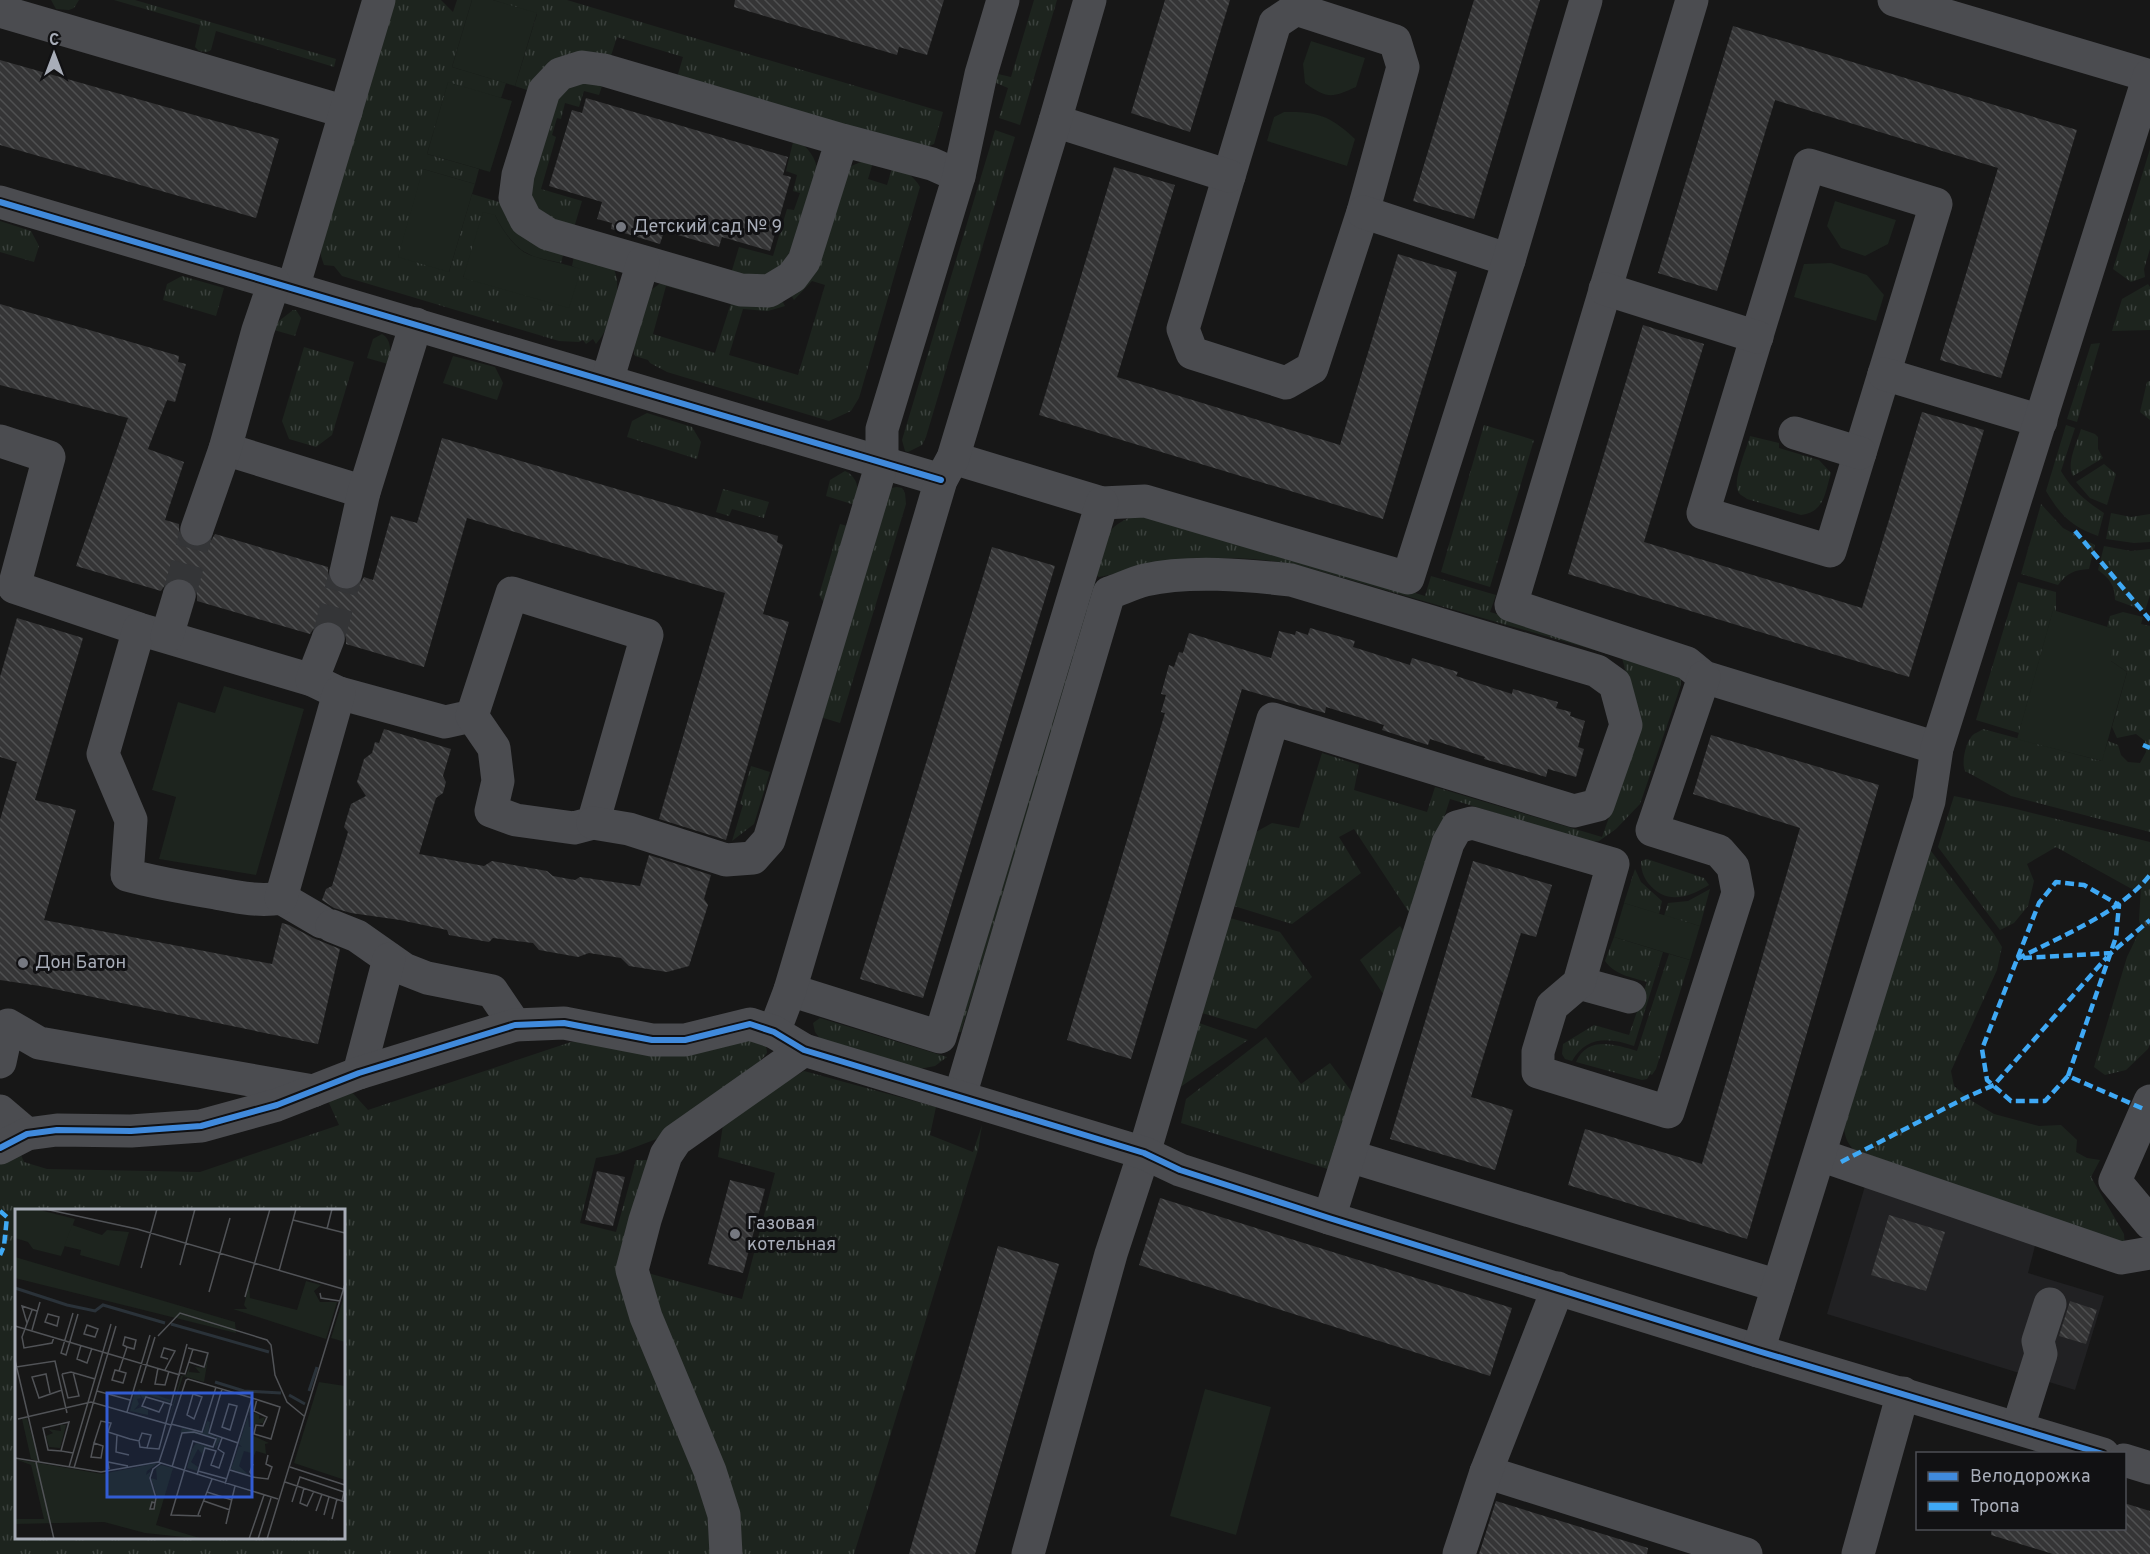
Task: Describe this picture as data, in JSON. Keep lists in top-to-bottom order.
{
  "places": ["Детский сад № 9", "Дон Батон", "Газовая котельная"],
  "legend": ["Велодорожка", "Тропа"],
  "north": "top"
}
